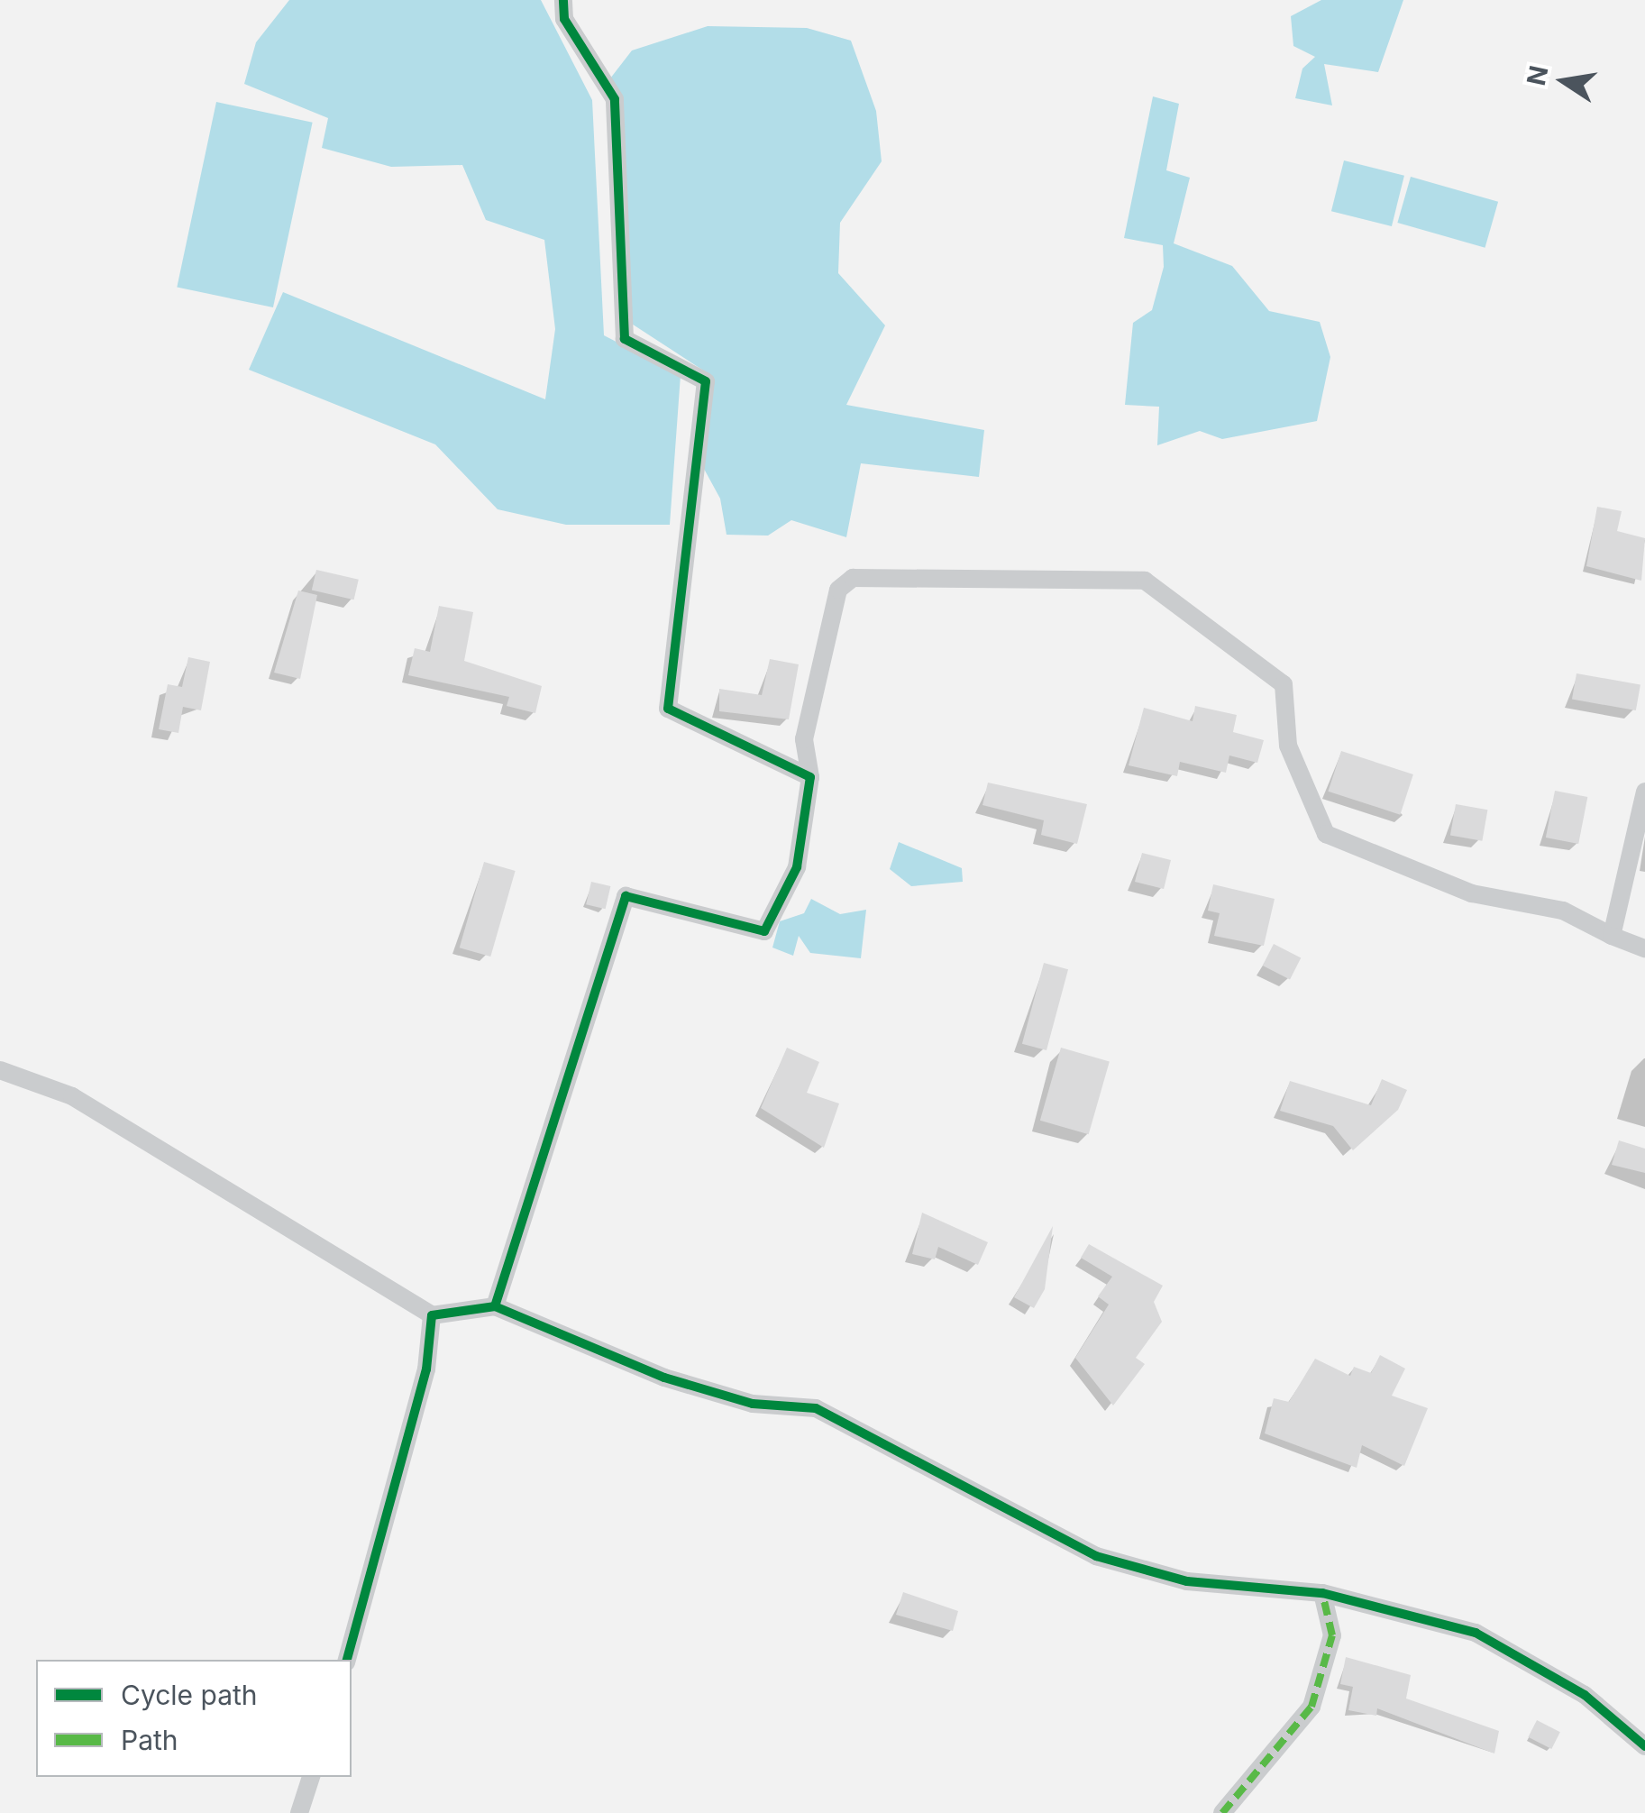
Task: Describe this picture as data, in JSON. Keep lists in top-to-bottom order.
{
  "legend": ["Cycle path", "Path"],
  "north": "left"
}
